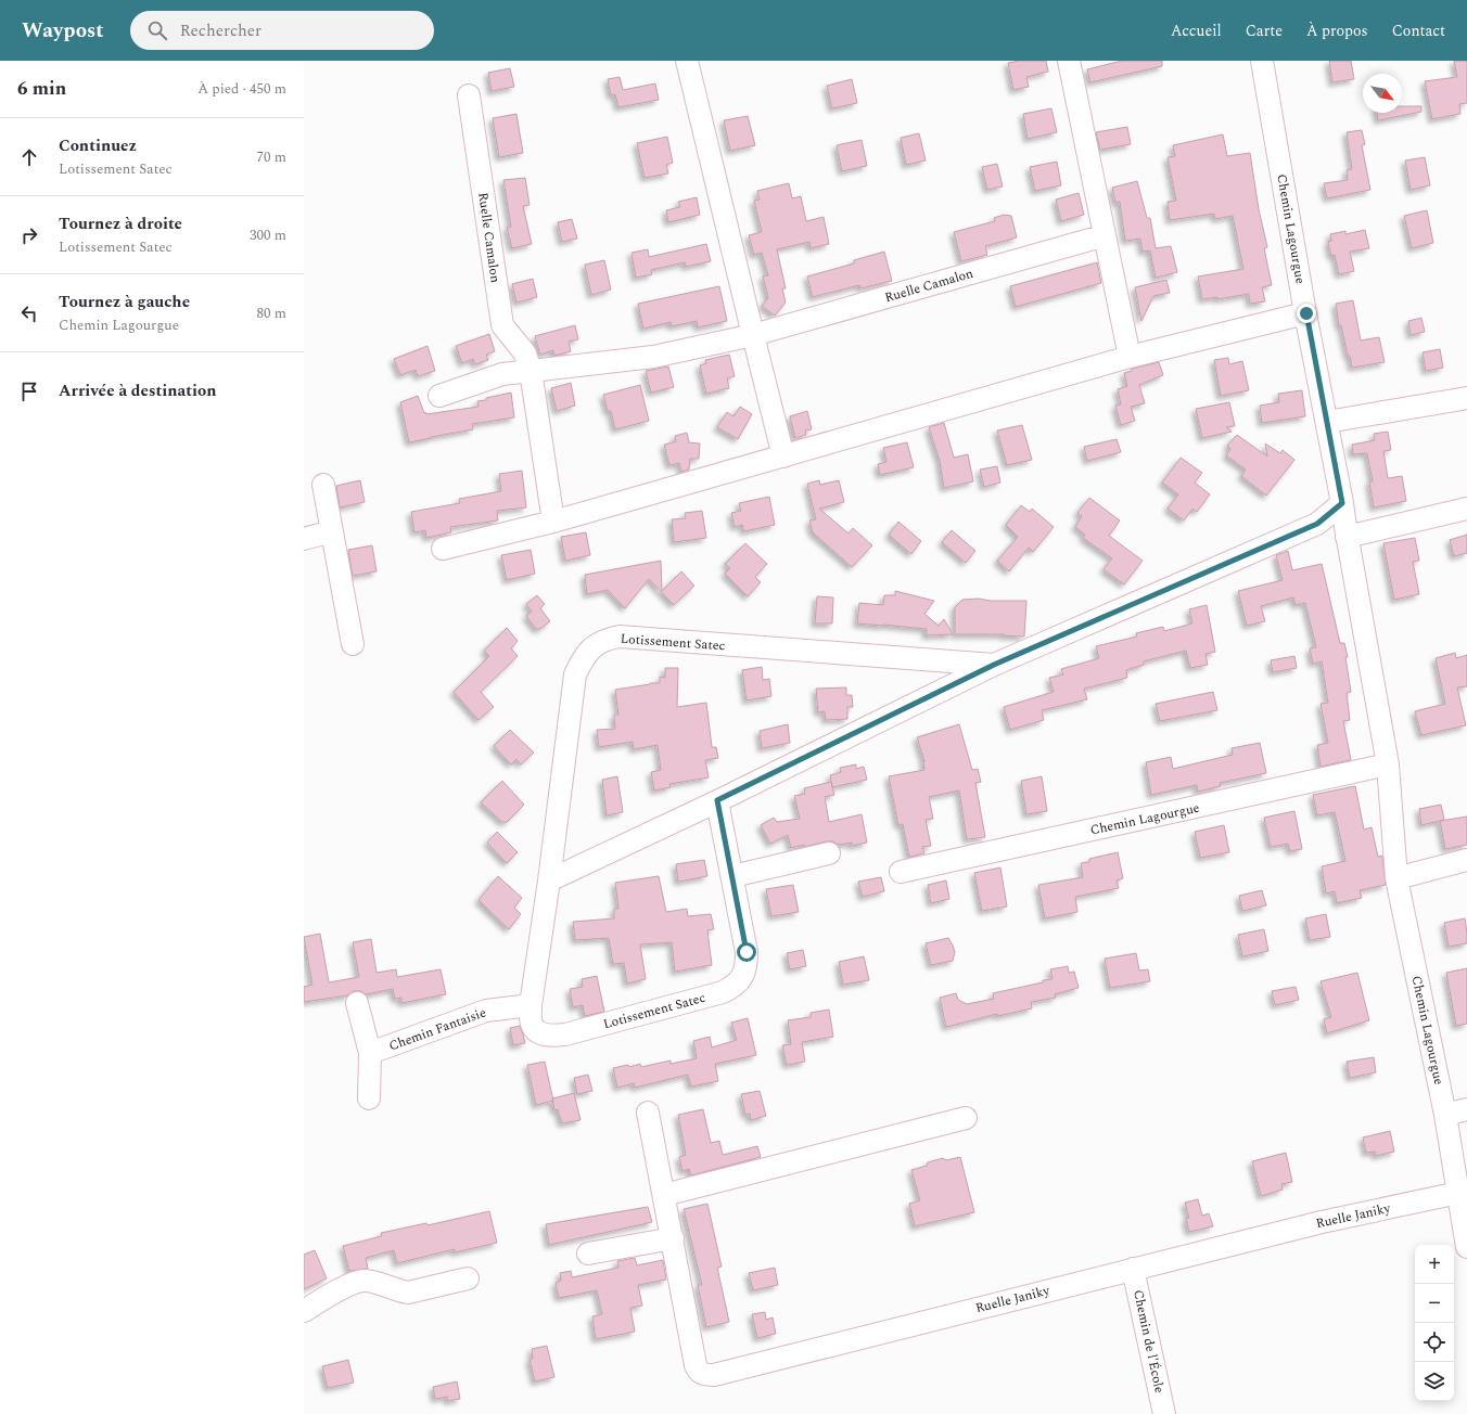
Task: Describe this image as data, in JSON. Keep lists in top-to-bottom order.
{
  "streets": {
    "street": [
      "Chemin Lagourgue",
      "Ruelle Camalon",
      "Lotissement Satec",
      "Chemin Fantaisie",
      "Ruelle Janiky",
      "Chemin de l'École"
    ]
  },
  "crossings": [
    ["Chemin Lagourgue", "Lotissement Satec"],
    ["Chemin Lagourgue", "Ruelle Janiky"],
    ["Lotissement Satec", "Chemin Fantaisie"],
    ["Ruelle Janiky", "Chemin de l'École"]
  ],
  "north": "bottom right",
  "page": {
    "header": "Waypost",
    "search": "Rechercher",
    "nav": [
      "Accueil",
      "Carte",
      "À propos",
      "Contact"
    ],
    "heading": ["6 min", "À pied · 450 m"],
    "list": [
      ["Continuez", "Lotissement Satec", "70 m"],
      ["Tournez à droite", "Lotissement Satec", "300 m"],
      ["Tournez à gauche", "Chemin Lagourgue", "80 m"],
      "Arrivée à destination"
    ],
    "map_buttons": ["+", "−"]
  }
}
